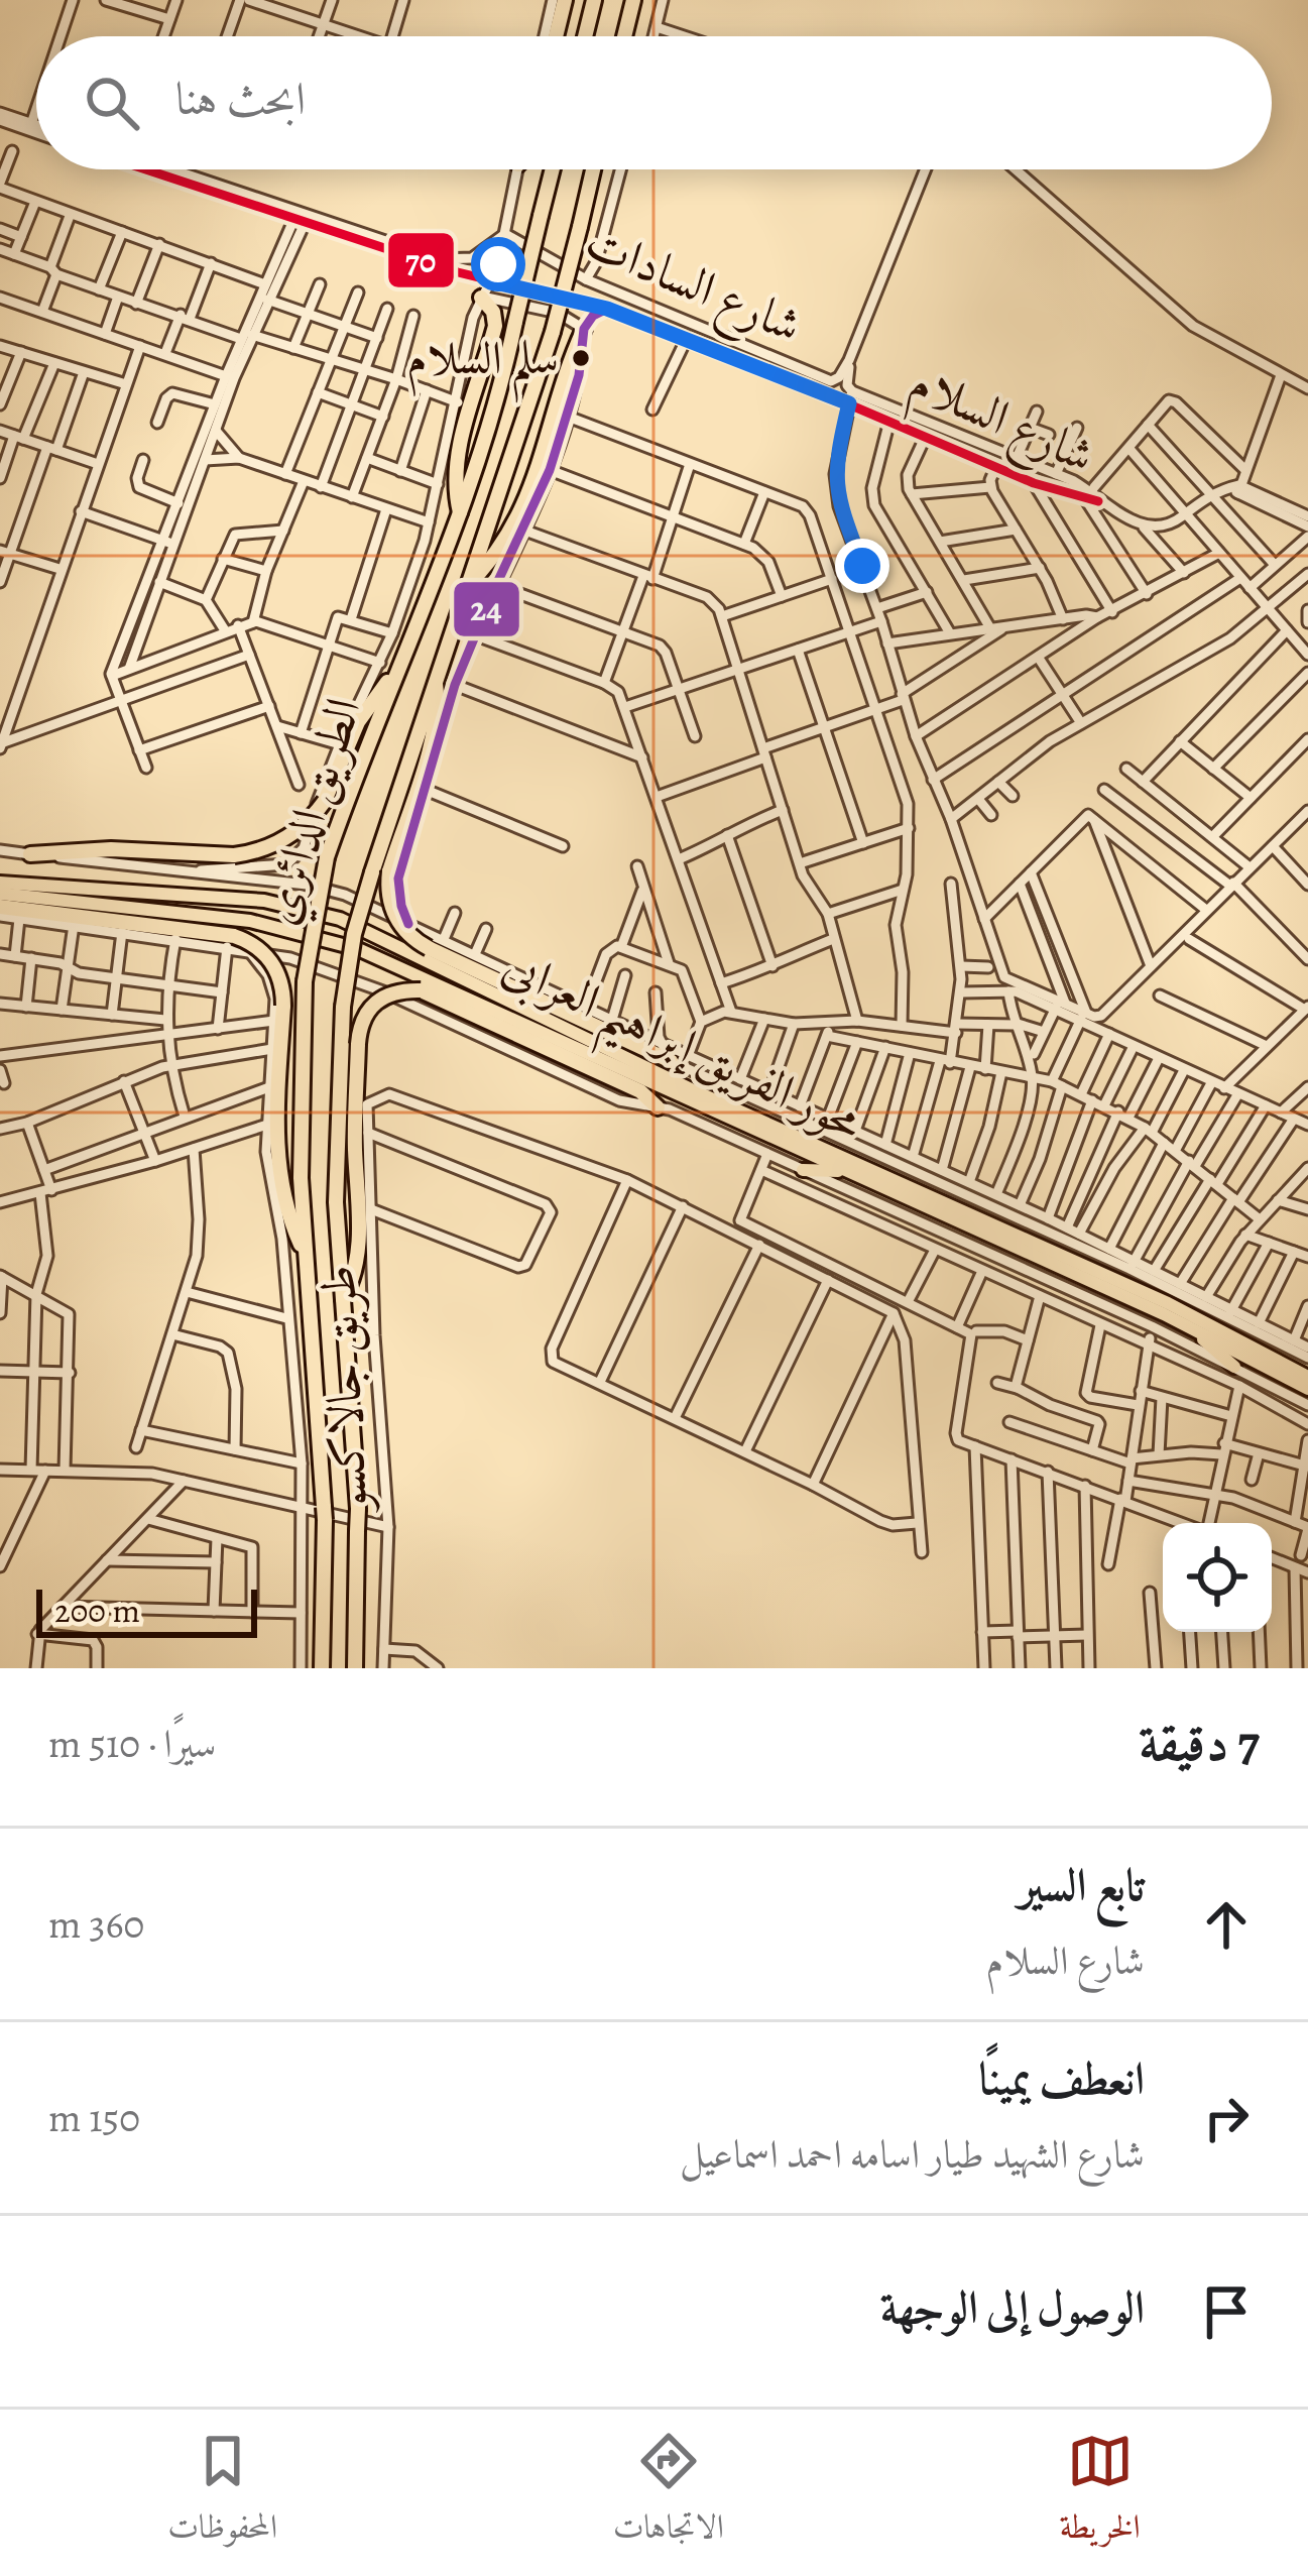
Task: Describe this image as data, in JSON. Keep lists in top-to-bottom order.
{
  "streets": {
    "highway": ["الطريق الدائري"],
    "main road": ["محور الفريق إبراهيم العرابى"],
    "street": ["شارع السادات", "شارع السلام", "طريق جالاكسو"]
  },
  "crossings": [
    ["شارع السادات", "شارع السلام"]
  ],
  "places": ["سلم السلام"],
  "lines": ["transit line 70", "transit line 24"],
  "scale_bar": "200 m",
  "page": {
    "search": "ابحث هنا",
    "scale": "200 m",
    "heading": ["7 دقيقة", "سيرًا · 510 m"],
    "list": [
      ["تابع السير", "شارع السلام", "360 m"],
      ["انعطف يمينًا", "شارع الشهيد طيار اسامه احمد اسماعيل", "150 m"],
      "الوصول إلى الوجهة"
    ],
    "nav": ["الخريطة", "الاتجاهات", "المحفوظات"]
  }
}
